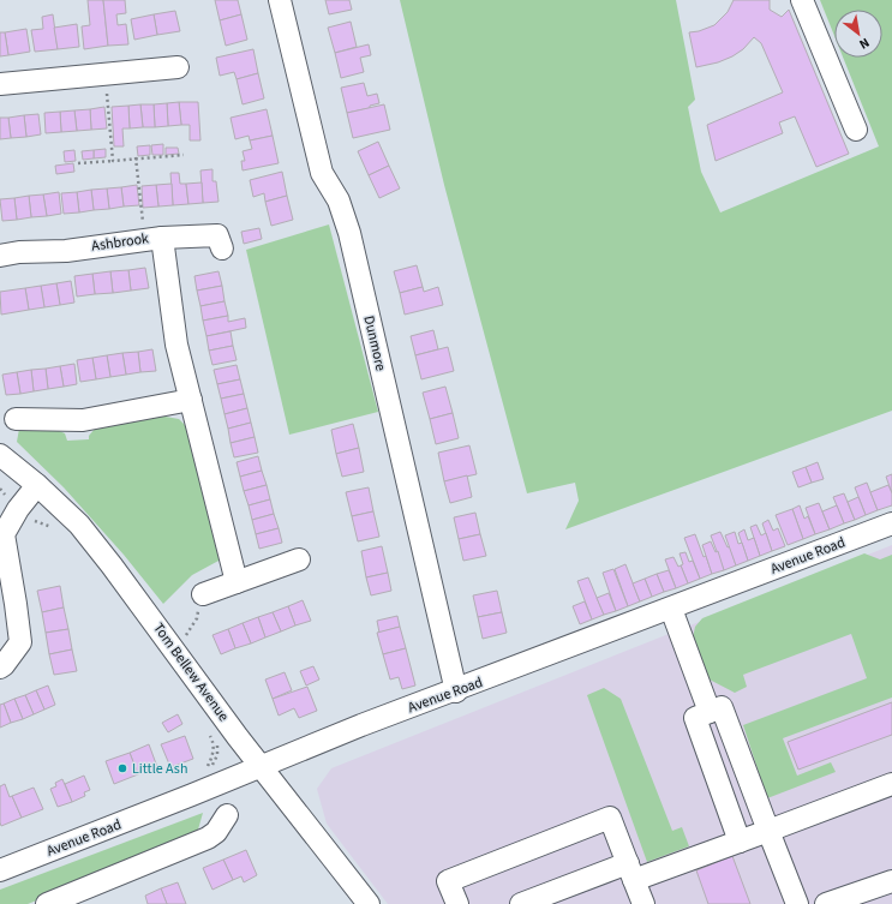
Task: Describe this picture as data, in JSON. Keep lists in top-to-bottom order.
{
  "streets": {
    "street": [
      "Ashbrook",
      "Dunmore",
      "Avenue Road",
      "Tom Bellew Avenue"
    ]
  },
  "crossings": [
    ["Dunmore", "Avenue Road"],
    ["Avenue Road", "Tom Bellew Avenue"]
  ],
  "places": ["Little Ash"],
  "north": "bottom right"
}
